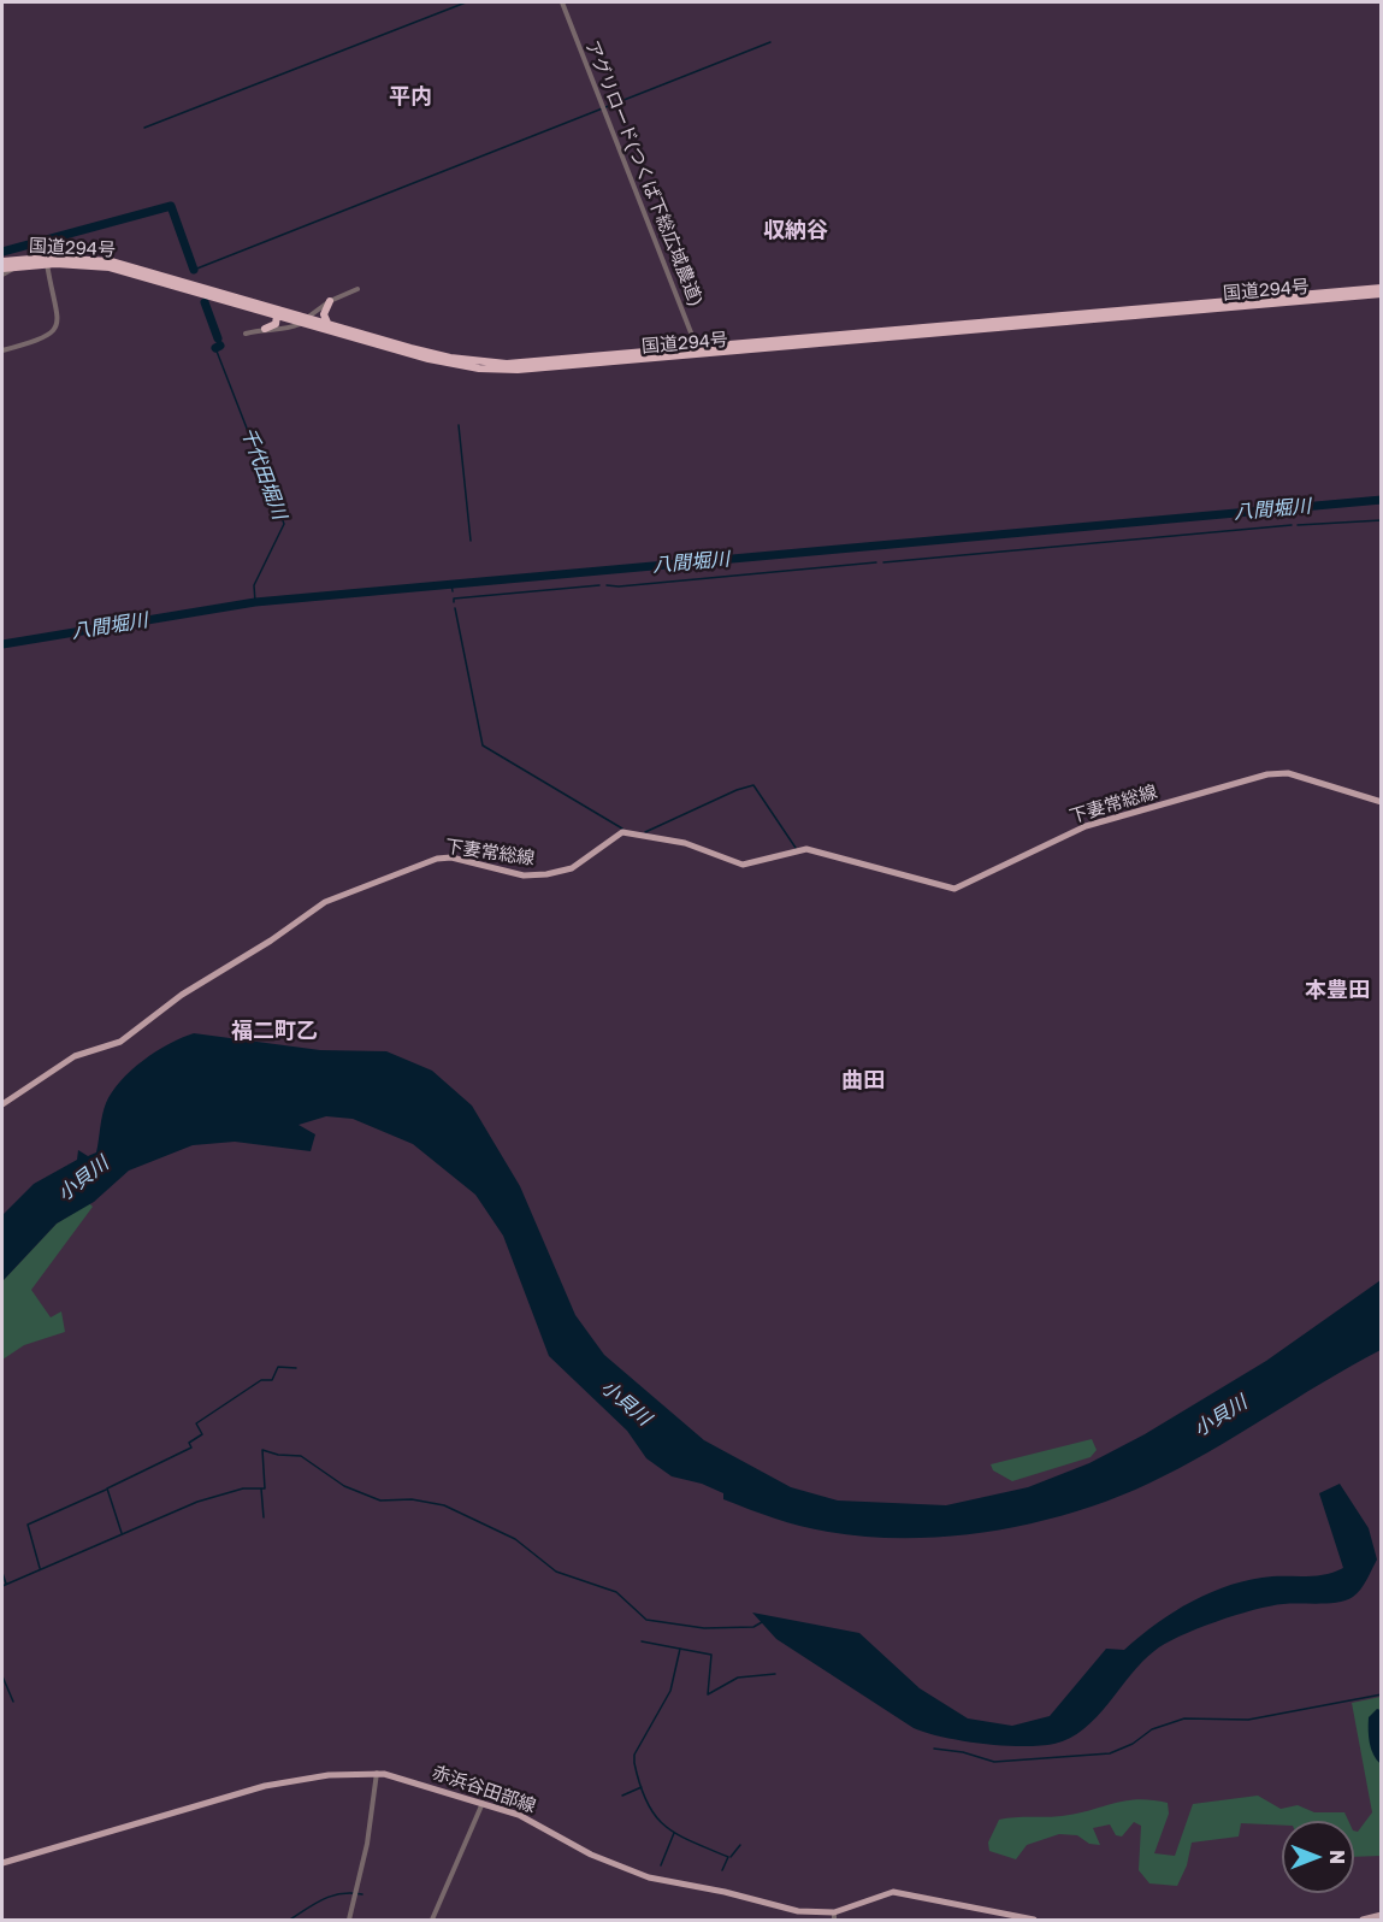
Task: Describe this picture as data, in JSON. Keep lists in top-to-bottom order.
{
  "streets": {
    "highway": ["国道294号"],
    "main road": ["下妻常総線", "赤浜谷田部線"],
    "street": ["アグリロード(つくば下総広域農道)"]
  },
  "crossings": [
    ["アグリロード(つくば下総広域農道)", "国道294号"]
  ],
  "districts": [
    "平内",
    "収納谷",
    "本豊田",
    "福二町乙",
    "曲田"
  ],
  "water": ["千代田堀川", "八間堀川", "小貝川"],
  "north": "right"
}
